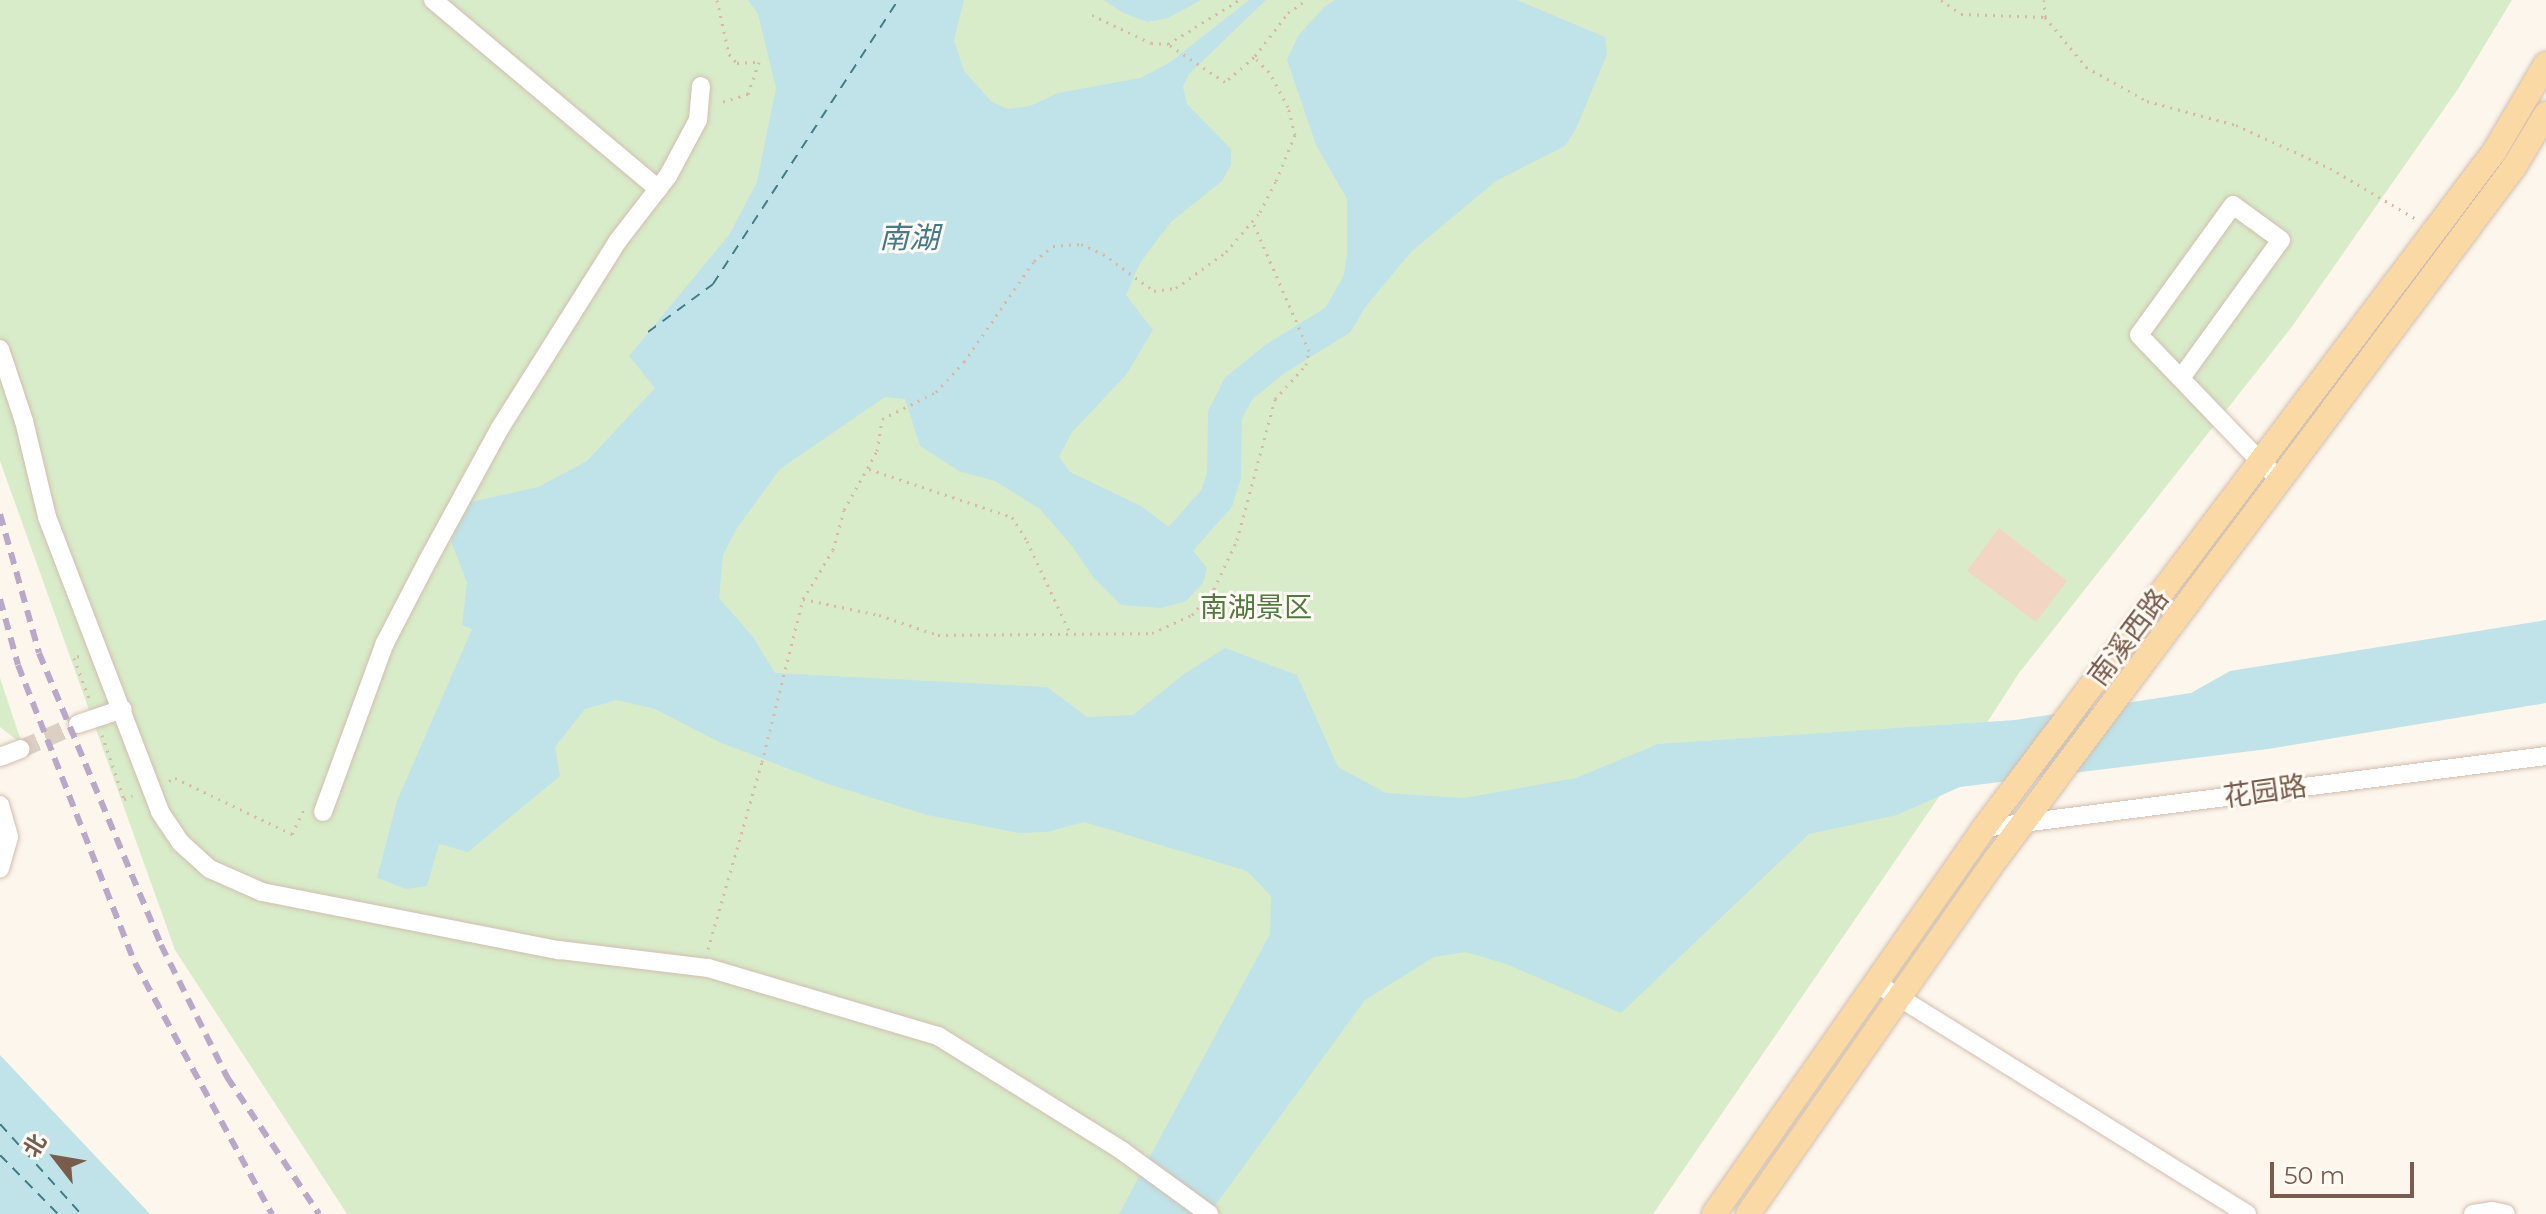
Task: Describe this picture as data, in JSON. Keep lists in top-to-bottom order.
{
  "streets": {
    "main road": ["南溪西路"],
    "street": ["花园路"]
  },
  "crossings": [
    ["南溪西路", "花园路"]
  ],
  "water": ["南湖"],
  "parks": ["南湖景区"],
  "scale_bar": "50 m",
  "north": "top left"
}
